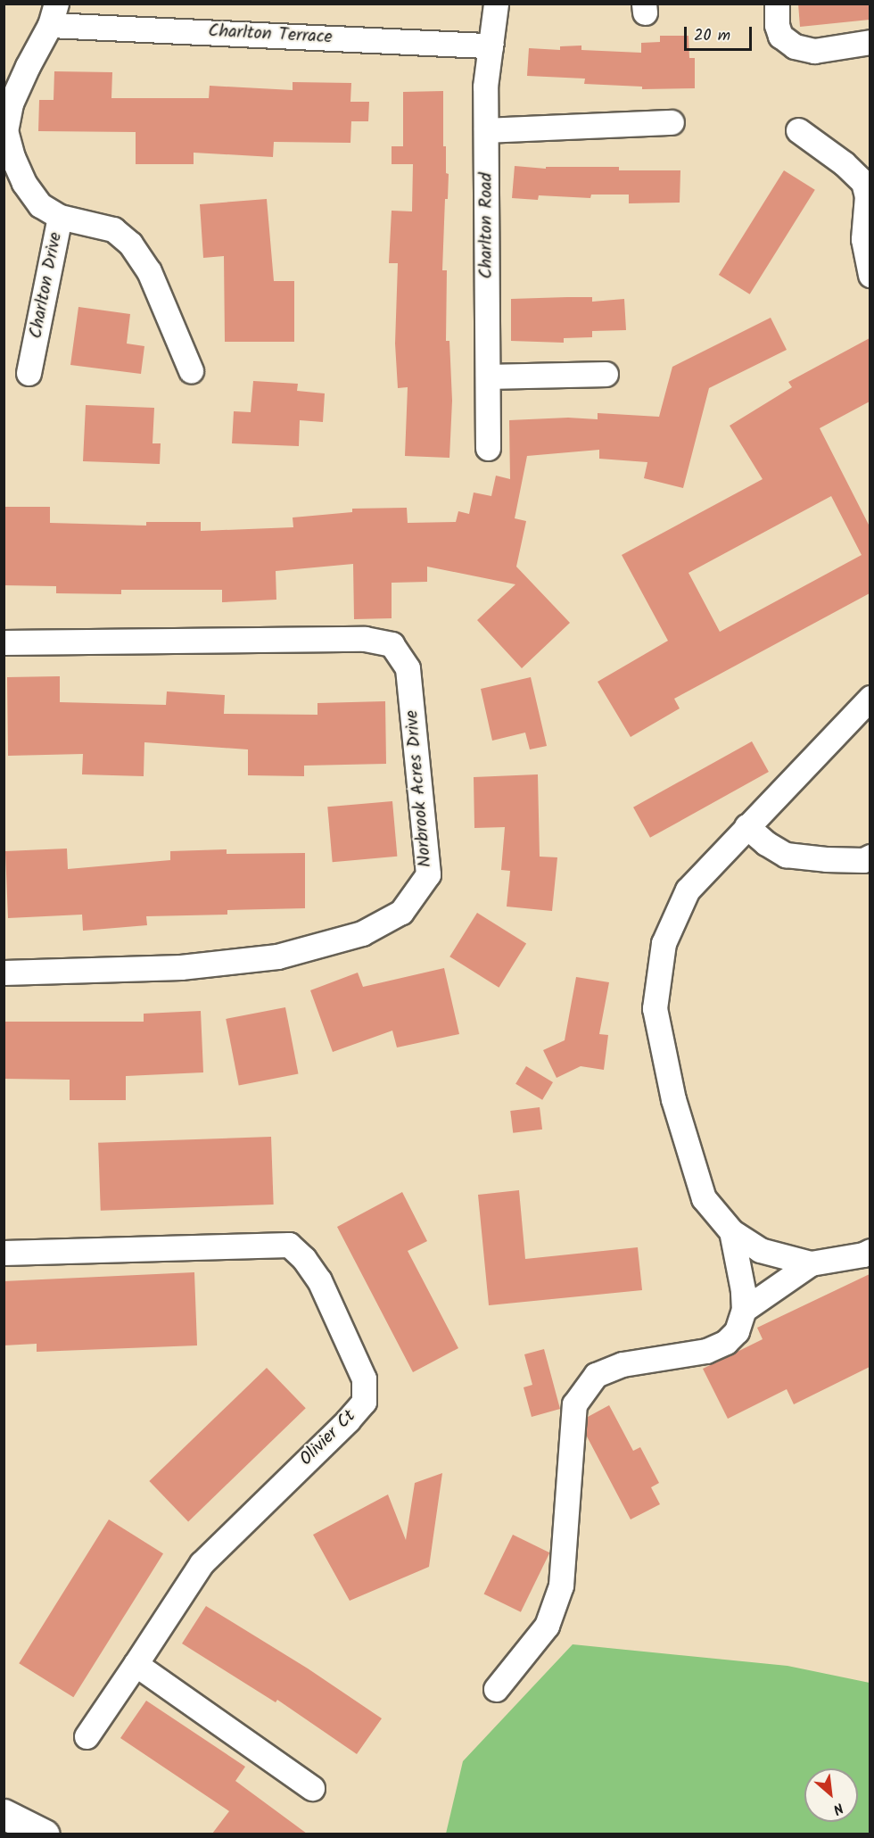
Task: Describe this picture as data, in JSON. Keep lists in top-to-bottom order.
{
  "streets": {
    "street": [
      "Charlton Terrace",
      "Charlton Road",
      "Charlton Drive",
      "Norbrook Acres Drive",
      "Olivier Ct"
    ]
  },
  "crossings": [
    ["Charlton Terrace", "Charlton Road"],
    ["Charlton Terrace", "Charlton Drive"]
  ],
  "scale_bar": "20 m",
  "north": "bottom right"
}
